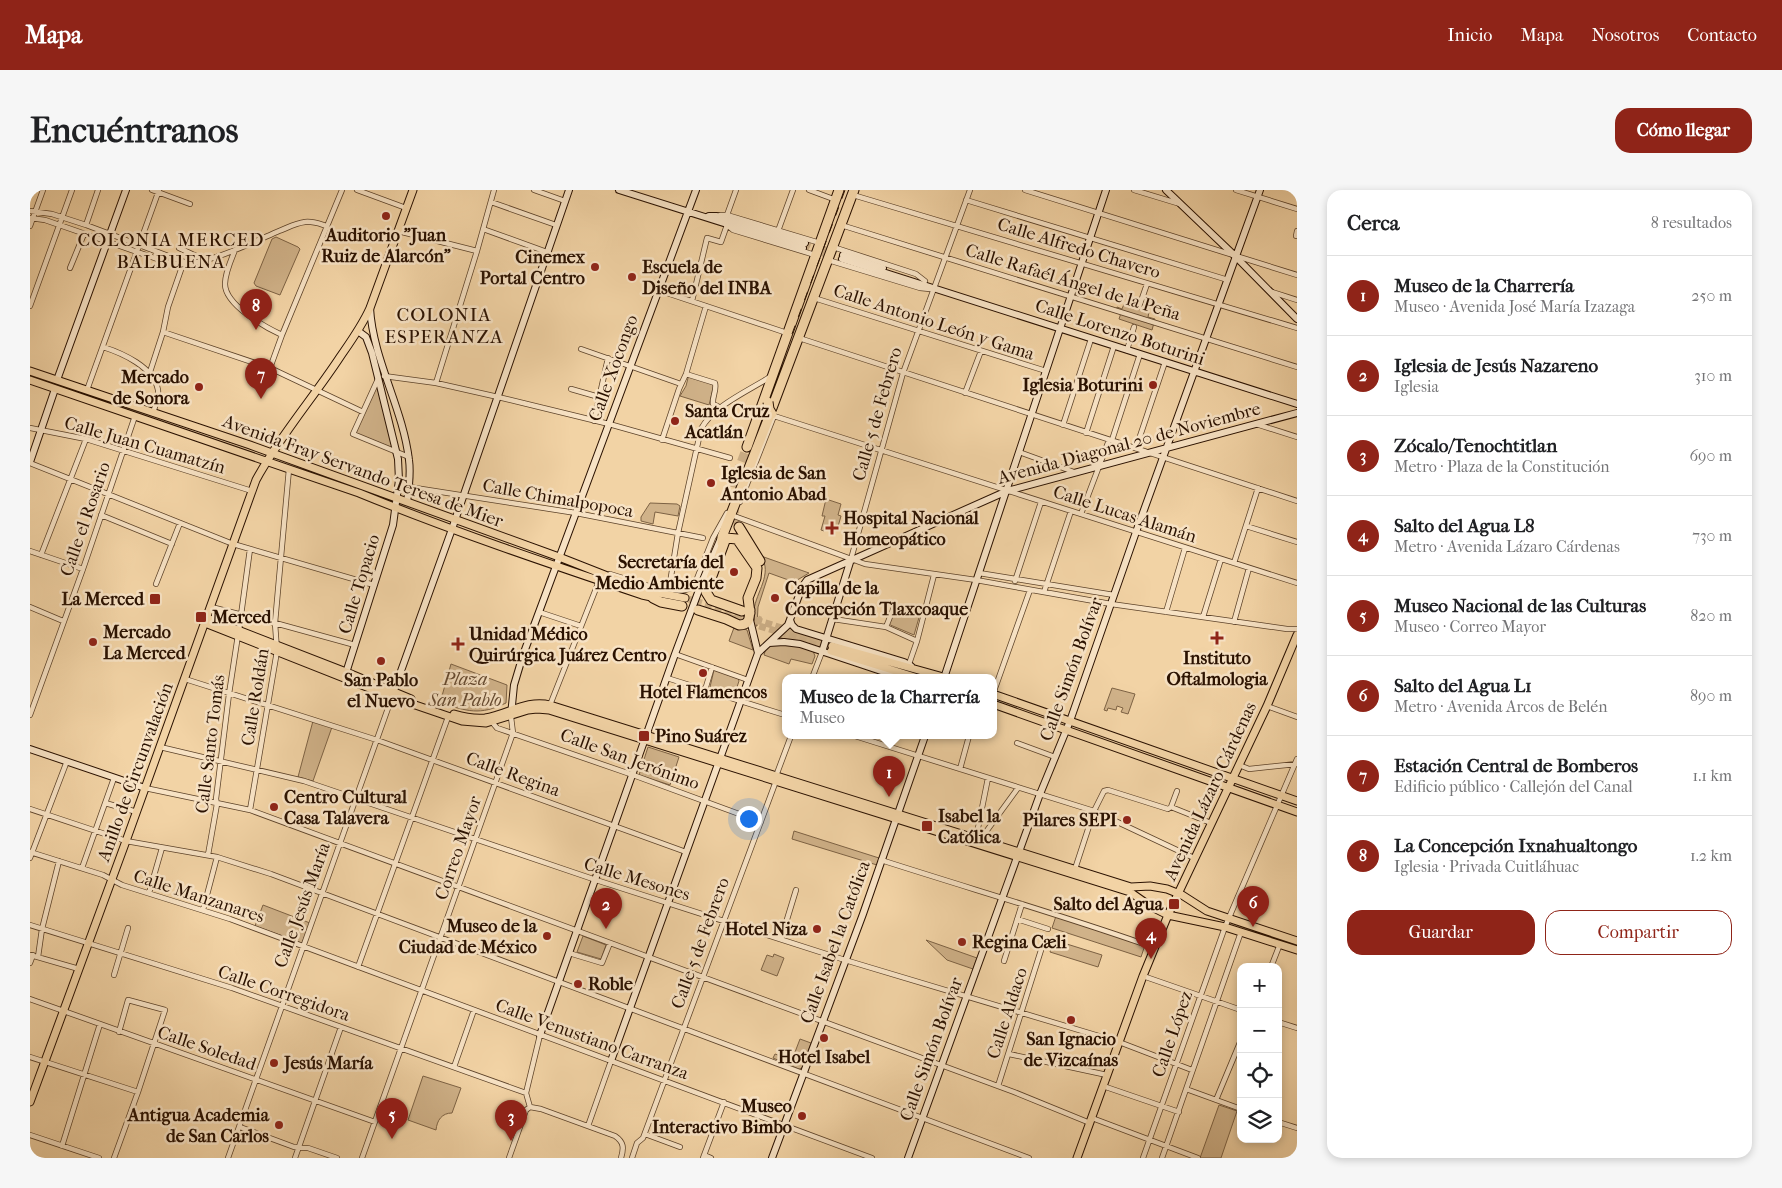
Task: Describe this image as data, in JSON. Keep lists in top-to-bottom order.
{
  "streets": {
    "main road": ["Avenida Fray Servando Teresa de Mier", "Anillo de Circunvalación", "Avenida Lázaro Cárdenas"],
    "street": [
      "Calle Alfredo Chavero",
      "Calle Rafaél Ángel de la Peña",
      "Calle Antonio León y Gama",
      "Calle Lorenzo Boturini",
      "Calle Xocongo",
      "Calle 5 de Febrero",
      "Avenida Diagonal 20 de Noviembre",
      "Calle Juan Cuamatzín",
      "Calle Chimalpopoca",
      "Calle Lucas Alamán",
      "Calle el Rosario",
      "Calle Topacio",
      "Calle Simón Bolívar",
      "Calle Roldán",
      "Calle Santo Tomás",
      "Calle San Jerónimo",
      "Calle Regina",
      "Correo Mayor",
      "Calle Mesones",
      "Calle Manzanares",
      "Calle Jesús María",
      "Calle Isabel la Católica",
      "Calle Corregidora",
      "Calle Aldaco",
      "Calle López",
      "Calle Venustiano Carranza",
      "Calle Soledad"
    ]
  },
  "crossings": [
    ["Calle Alfredo Chavero", "Calle 5 de Febrero"],
    ["Calle Alfredo Chavero", "Calle Simón Bolívar"],
    ["Calle Rafaél Ángel de la Peña", "Calle 5 de Febrero"],
    ["Calle Rafaél Ángel de la Peña", "Calle Simón Bolívar"],
    ["Calle Antonio León y Gama", "Calle 5 de Febrero"],
    ["Calle Lorenzo Boturini", "Calle 5 de Febrero"],
    ["Calle Lorenzo Boturini", "Calle Simón Bolívar"],
    ["Calle Xocongo", "Avenida Fray Servando Teresa de Mier"],
    ["Calle Xocongo", "Calle Chimalpopoca"],
    ["Calle Xocongo", "Correo Mayor"],
    ["Calle 5 de Febrero", "Avenida Diagonal 20 de Noviembre"],
    ["Calle 5 de Febrero", "Calle Lucas Alamán"],
    ["Calle 5 de Febrero", "Calle San Jerónimo"],
    ["Calle 5 de Febrero", "Calle Mesones"],
    ["Calle 5 de Febrero", "Calle Venustiano Carranza"],
    ["Avenida Diagonal 20 de Noviembre", "Calle Lucas Alamán"],
    ["Avenida Diagonal 20 de Noviembre", "Calle Simón Bolívar"],
    ["Calle Juan Cuamatzín", "Calle el Rosario"],
    ["Calle Juan Cuamatzín", "Anillo de Circunvalación"],
    ["Avenida Fray Servando Teresa de Mier", "Calle el Rosario"],
    ["Avenida Fray Servando Teresa de Mier", "Calle Topacio"],
    ["Avenida Fray Servando Teresa de Mier", "Calle Roldán"],
    ["Avenida Fray Servando Teresa de Mier", "Anillo de Circunvalación"],
    ["Avenida Fray Servando Teresa de Mier", "Calle Jesús María"],
    ["Calle Chimalpopoca", "Calle Jesús María"],
    ["Calle Lucas Alamán", "Calle Simón Bolívar"],
    ["Calle Topacio", "Anillo de Circunvalación"],
    ["Calle Simón Bolívar", "Calle Mesones"],
    ["Calle Roldán", "Calle Regina"],
    ["Calle Roldán", "Calle Mesones"],
    ["Calle Santo Tomás", "Calle Regina"],
    ["Calle Santo Tomás", "Calle Mesones"],
    ["Calle San Jerónimo", "Correo Mayor"],
    ["Anillo de Circunvalación", "Calle Regina"],
    ["Anillo de Circunvalación", "Calle Mesones"],
    ["Anillo de Circunvalación", "Calle Manzanares"],
    ["Anillo de Circunvalación", "Calle Corregidora"],
    ["Anillo de Circunvalación", "Calle Soledad"],
    ["Calle Regina", "Correo Mayor"],
    ["Calle Regina", "Calle Jesús María"],
    ["Avenida Lázaro Cárdenas", "Calle Mesones"],
    ["Correo Mayor", "Calle Mesones"],
    ["Correo Mayor", "Calle Corregidora"],
    ["Correo Mayor", "Calle Venustiano Carranza"],
    ["Correo Mayor", "Calle Soledad"],
    ["Calle Mesones", "Calle Jesús María"],
    ["Calle Mesones", "Calle Isabel la Católica"],
    ["Calle Mesones", "Calle Aldaco"],
    ["Calle Mesones", "Calle López"],
    ["Calle Manzanares", "Calle Jesús María"],
    ["Calle Manzanares", "Calle Venustiano Carranza"],
    ["Calle Jesús María", "Calle Corregidora"],
    ["Calle Jesús María", "Calle Venustiano Carranza"],
    ["Calle Jesús María", "Calle Soledad"],
    ["Calle Isabel la Católica", "Calle Venustiano Carranza"]
  ],
  "districts": ["COLONIA MERCED BALBUENA", "COLONIA ESPERANZA"],
  "parks": ["Plaza San Pablo"],
  "places": {
    "other": [
      "Auditorio \"Juan Ruiz de Alarcón\"",
      "Cinemex Portal Centro",
      "Escuela de Diseño del INBA",
      "Iglesia Boturini",
      "Mercado de Sonora",
      "Santa Cruz Acatlán",
      "Iglesia de San Antonio Abad",
      "Secretaría del Medio Ambiente",
      "Capilla de la Concepción Tlaxcoaque",
      "Mercado La Merced",
      "San Pablo el Nuevo",
      "Hotel Flamencos",
      "Centro Cultural Casa Talavera",
      "Pilares SEPI",
      "Hotel Niza",
      "Museo de la Ciudad de México",
      "Regina Cæli",
      "Roble",
      "San Ignacio de Vizcaínas",
      "Hotel Isabel",
      "Jesús María",
      "Museo Interactivo Bimbo",
      "Antigua Academia de San Carlos"
    ],
    "health": ["Hospital Nacional Homeopático", "Instituto Oftalmologia", "Unidad Médico Quirúrgica Juárez Centro"],
    "transit": [
      "La Merced",
      "Merced",
      "Pino Suárez",
      "Isabel la Católica",
      "Salto del Agua"
    ]
  },
  "page": {
    "header": "Mapa",
    "nav": [
      "Inicio",
      "Mapa",
      "Nosotros",
      "Contacto"
    ],
    "buttons": [
      "Cómo llegar",
      ["Guardar", "Compartir"]
    ],
    "title": "Encuéntranos",
    "heading": ["Cerca", "8 resultados"],
    "list": [
      {
        "mark": "1",
        "name": "Museo de la Charrería",
        "note": "Museo · Avenida José María Izazaga",
        "value": "250 m"
      },
      {
        "mark": "2",
        "name": "Iglesia de Jesús Nazareno",
        "note": "Iglesia",
        "value": "310 m"
      },
      {
        "mark": "3",
        "name": "Zócalo/Tenochtitlan",
        "note": "Metro · Plaza de la Constitución",
        "value": "690 m"
      },
      {
        "mark": "4",
        "name": "Salto del Agua L8",
        "note": "Metro · Avenida Lázaro Cárdenas",
        "value": "730 m"
      },
      {
        "mark": "5",
        "name": "Museo Nacional de las Culturas",
        "note": "Museo · Correo Mayor",
        "value": "820 m"
      },
      {
        "mark": "6",
        "name": "Salto del Agua L1",
        "note": "Metro · Avenida Arcos de Belén",
        "value": "890 m"
      },
      {
        "mark": "7",
        "name": "Estación Central de Bomberos",
        "note": "Edificio público · Callejón del Canal",
        "value": "1.1 km"
      },
      {
        "mark": "8",
        "name": "La Concepción Ixnahualtongo",
        "note": "Iglesia · Privada Cuitláhuac",
        "value": "1.2 km"
      }
    ],
    "pins": [
      "8",
      "7",
      "1",
      "6",
      "2",
      "4",
      "5",
      "3"
    ],
    "popup": ["Museo de la Charrería", "Museo"],
    "map_buttons": ["+", "−"]
  }
}
